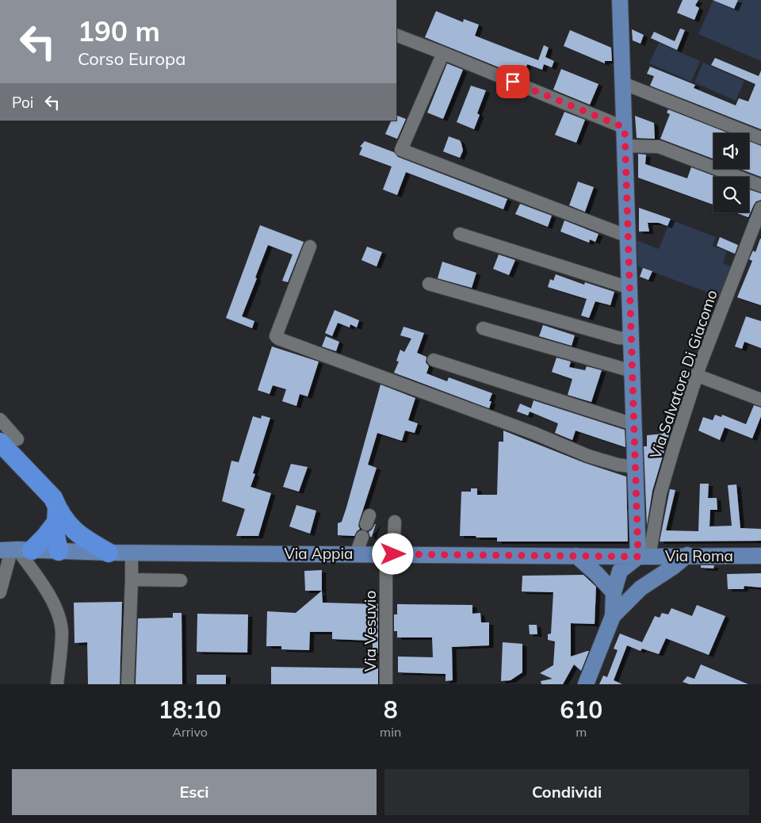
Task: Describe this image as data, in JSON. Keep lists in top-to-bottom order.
{
  "streets": {
    "main road": ["Via Appia", "Via Roma"],
    "street": ["Via Salvatore Di Giacomo", "Via Vesuvio"]
  },
  "crossings": [
    ["Via Salvatore Di Giacomo", "Via Appia"],
    ["Via Salvatore Di Giacomo", "Via Roma"],
    ["Via Appia", "Via Roma"],
    ["Via Appia", "Via Vesuvio"]
  ],
  "page": {
    "turn": ["190 m", "Corso Europa"],
    "then": "Poi",
    "eta": [
      "18:10",
      "Arrivo",
      "8",
      "min",
      "610",
      "m"
    ],
    "buttons": ["Esci", "Condividi"]
  }
}
